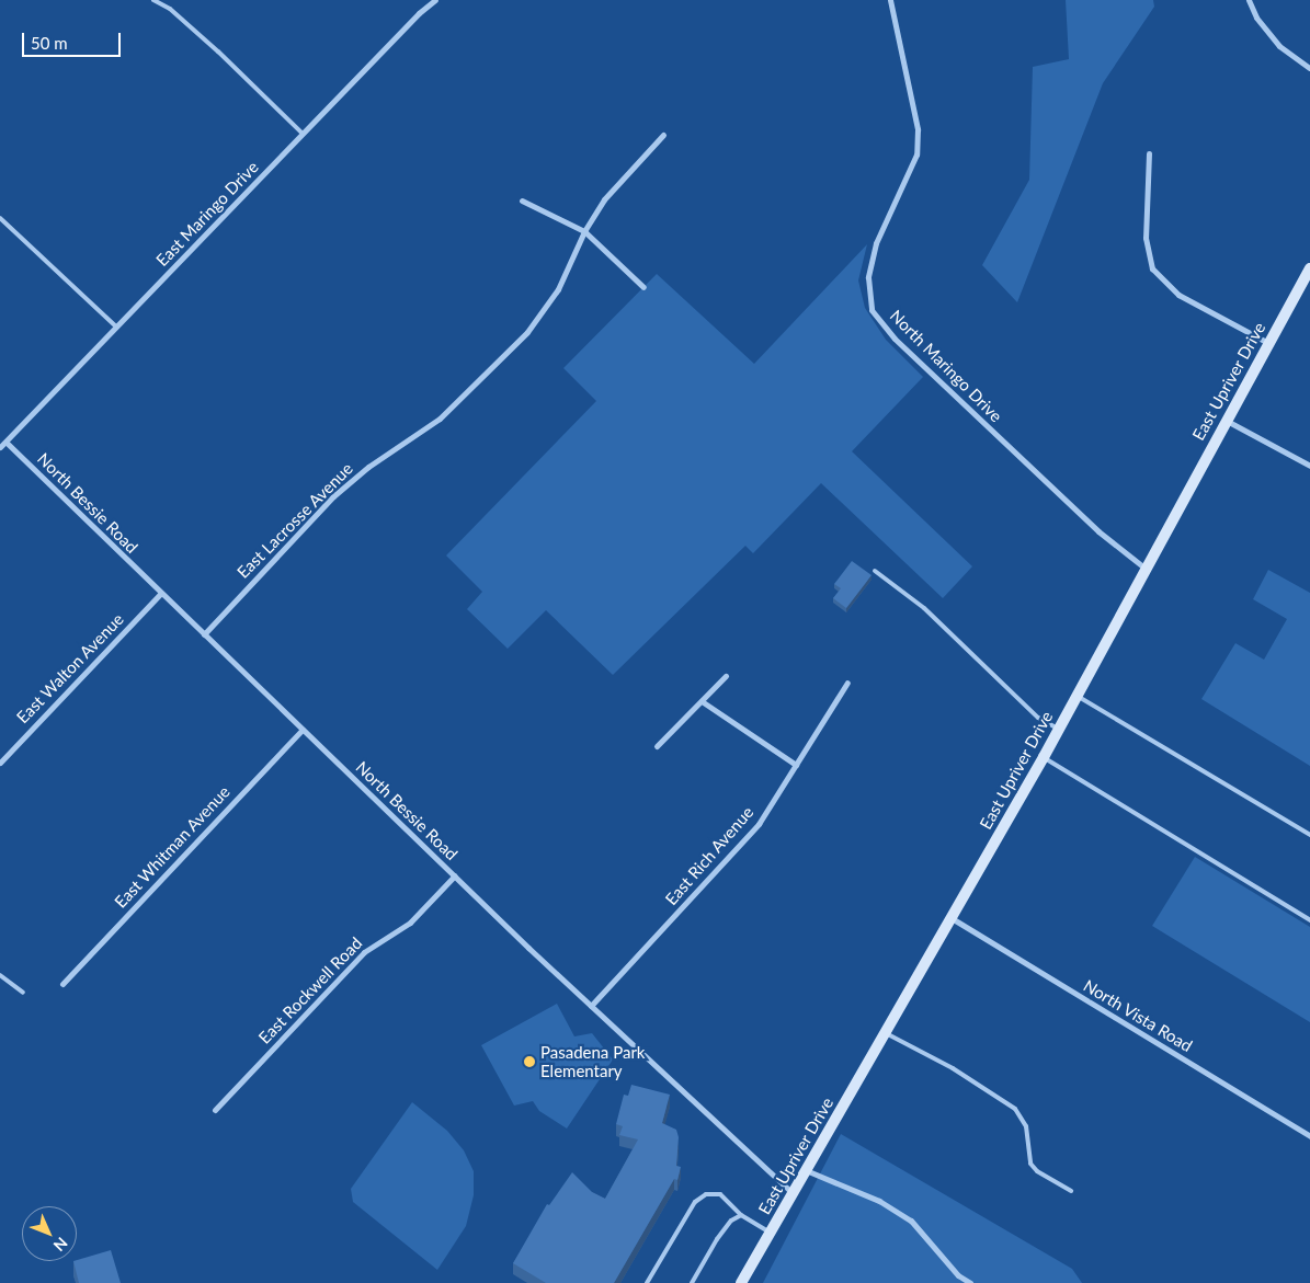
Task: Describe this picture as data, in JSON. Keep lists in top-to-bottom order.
{
  "streets": {
    "main road": ["East Upriver Drive"],
    "street": [
      "East Maringo Drive",
      "North Maringo Drive",
      "North Bessie Road",
      "East Lacrosse Avenue",
      "East Walton Avenue",
      "East Whitman Avenue",
      "East Rich Avenue",
      "East Rockwell Road",
      "North Vista Road"
    ]
  },
  "crossings": [
    ["East Maringo Drive", "North Bessie Road"],
    ["North Maringo Drive", "East Upriver Drive"],
    ["East Upriver Drive", "North Bessie Road"],
    ["East Upriver Drive", "North Vista Road"],
    ["North Bessie Road", "East Lacrosse Avenue"],
    ["North Bessie Road", "East Walton Avenue"],
    ["North Bessie Road", "East Whitman Avenue"],
    ["North Bessie Road", "East Rich Avenue"],
    ["North Bessie Road", "East Rockwell Road"]
  ],
  "places": ["Pasadena Park Elementary"],
  "scale_bar": "50 m",
  "north": "bottom right"
}
